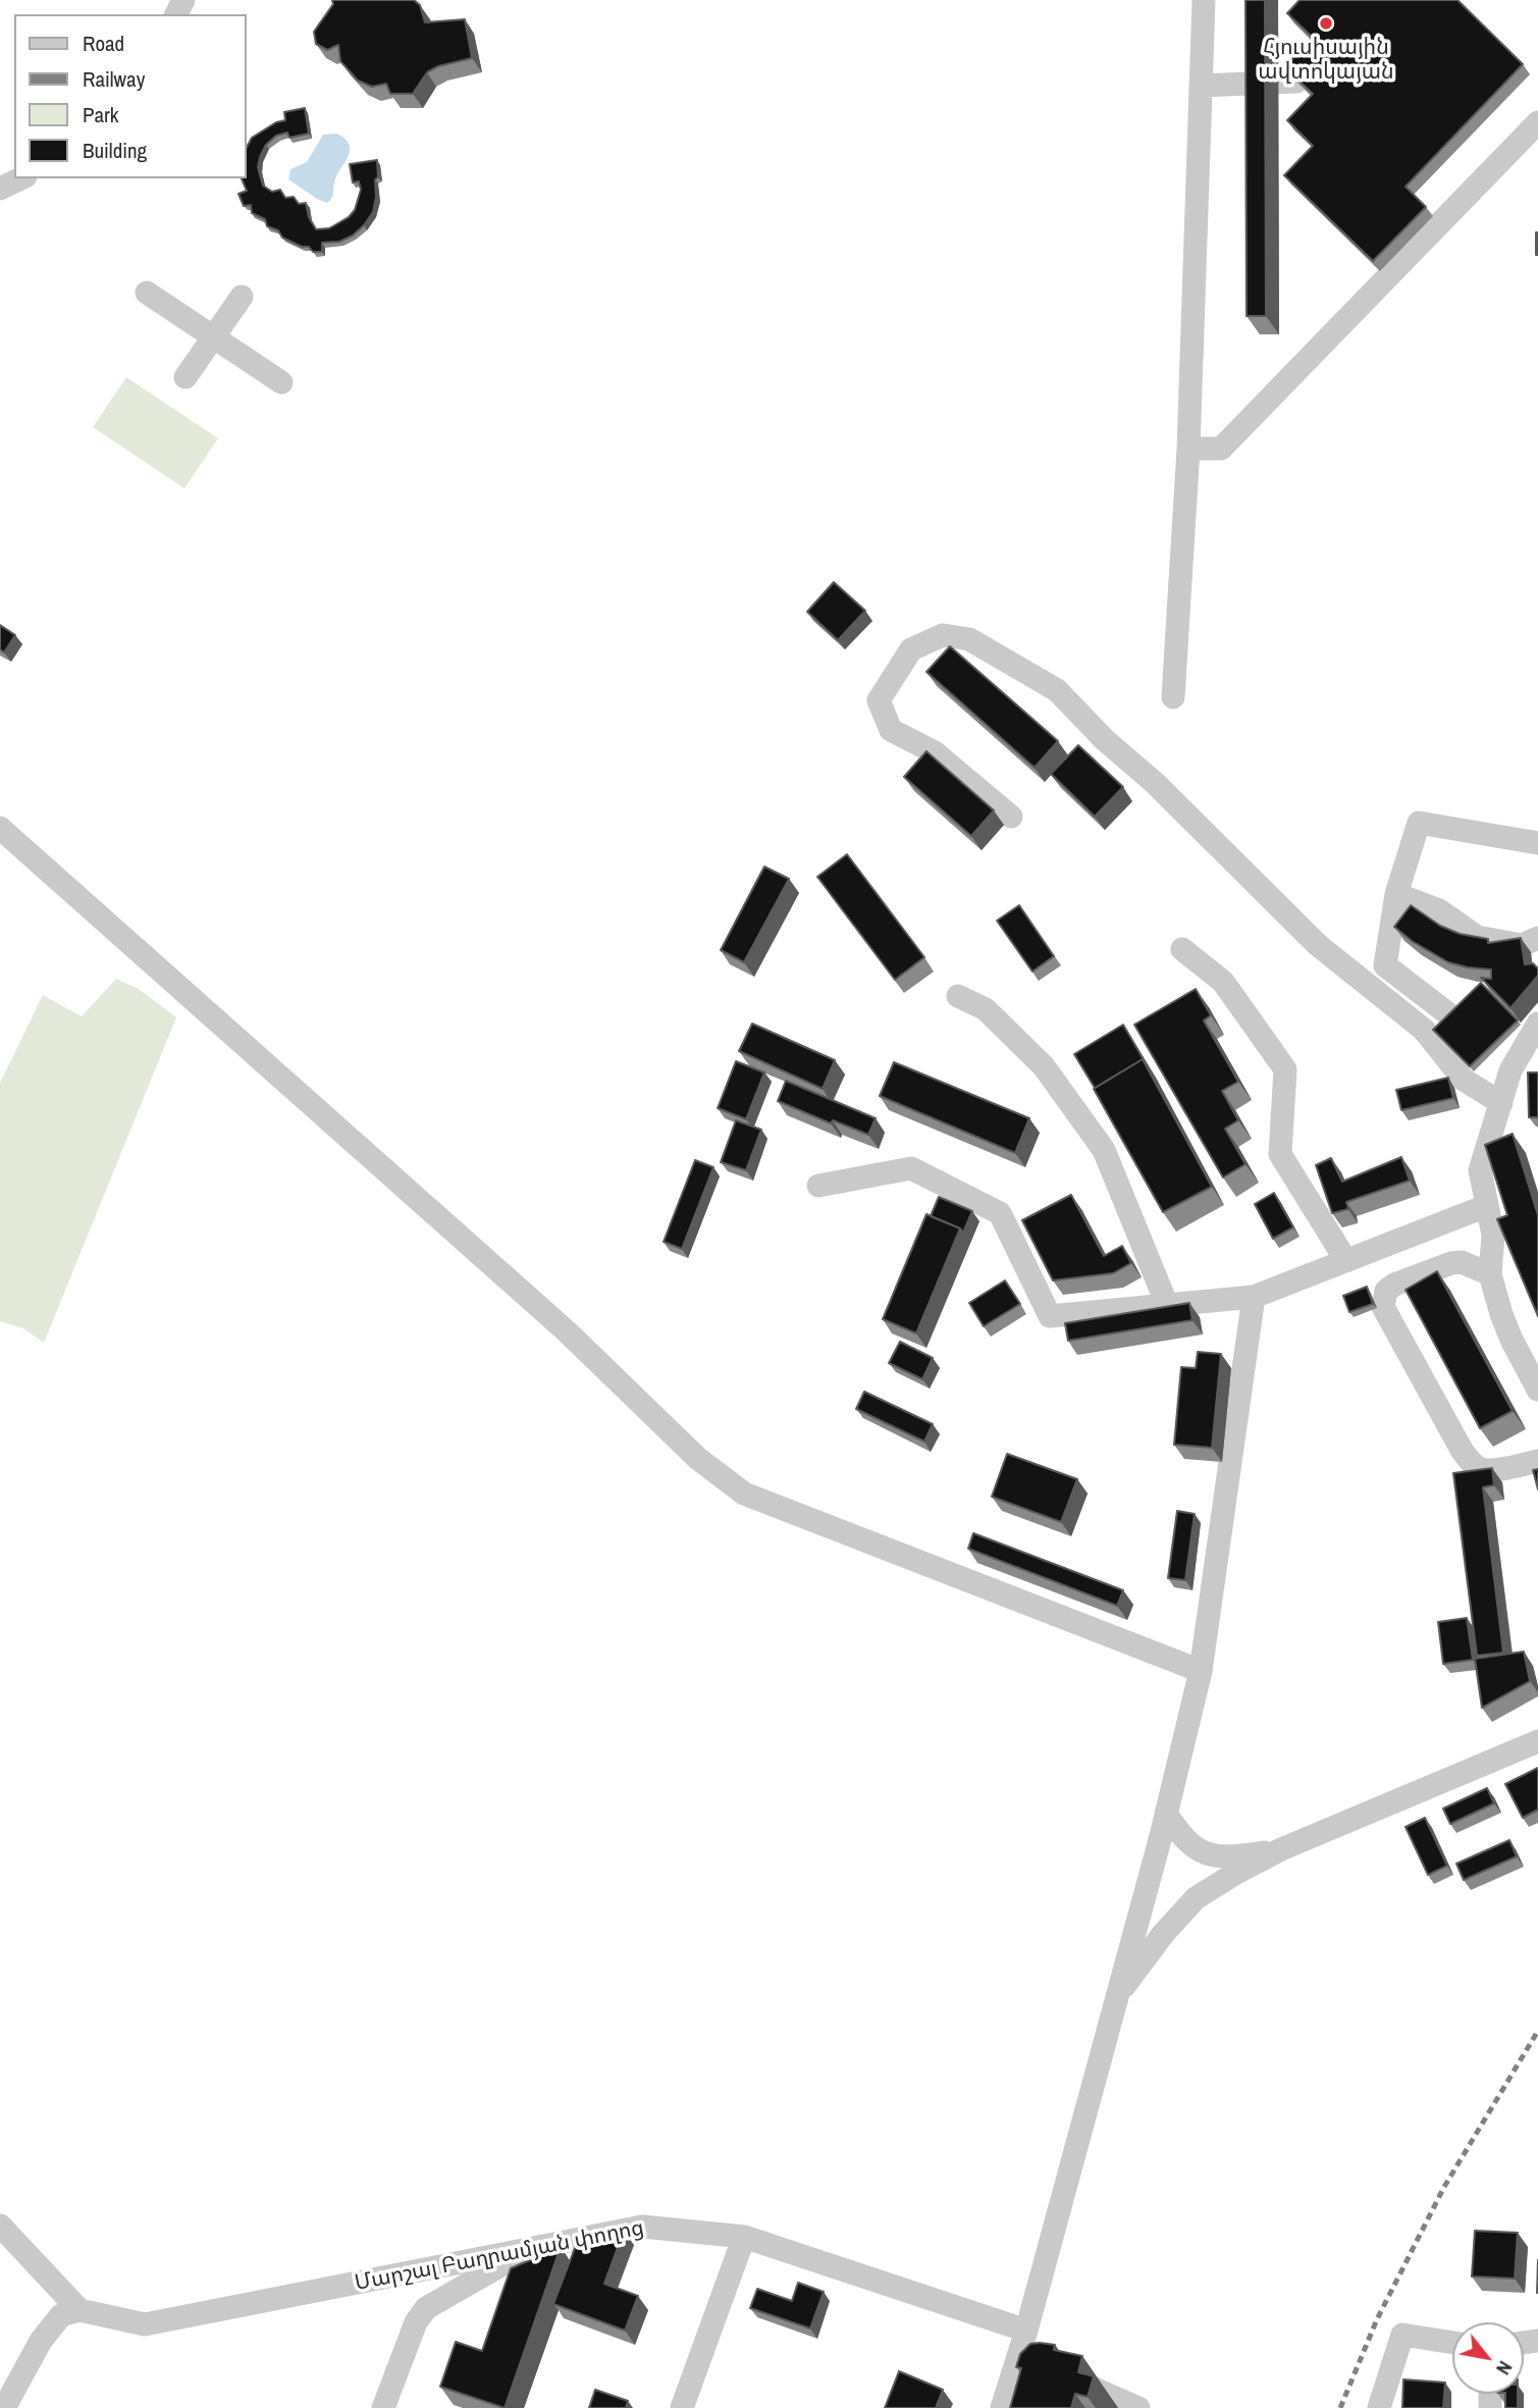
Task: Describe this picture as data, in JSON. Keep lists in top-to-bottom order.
{
  "streets": {
    "street": ["Մարշալ Բաղրամյան փողոց"]
  },
  "places": ["Հյուսիսային ավտոկայան"],
  "legend": [
    "Road",
    "Railway",
    "Park",
    "Building"
  ],
  "north": "bottom right"
}
